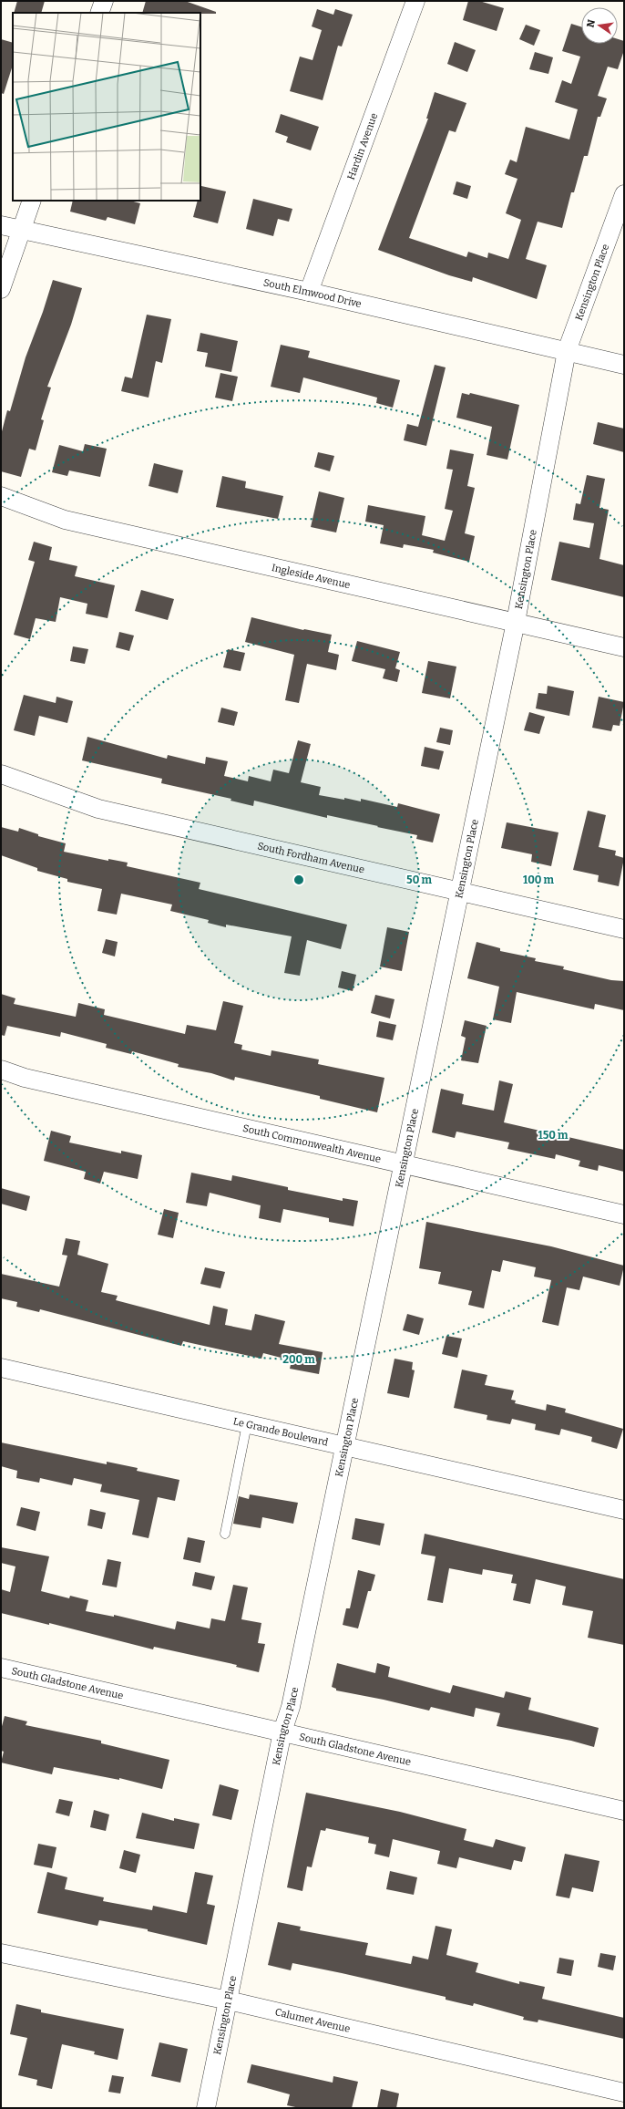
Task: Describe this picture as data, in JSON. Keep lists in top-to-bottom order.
{
  "streets": {
    "street": [
      "Hardin Avenue",
      "Kensington Place",
      "South Elmwood Drive",
      "Ingleside Avenue",
      "South Fordham Avenue",
      "South Commonwealth Avenue",
      "Le Grande Boulevard",
      "South Gladstone Avenue",
      "Calumet Avenue"
    ]
  },
  "crossings": [
    ["Hardin Avenue", "South Elmwood Drive"],
    ["Kensington Place", "South Elmwood Drive"],
    ["Kensington Place", "Ingleside Avenue"],
    ["Kensington Place", "South Fordham Avenue"],
    ["Kensington Place", "South Commonwealth Avenue"],
    ["Kensington Place", "Le Grande Boulevard"],
    ["Kensington Place", "South Gladstone Avenue"],
    ["Kensington Place", "Calumet Avenue"]
  ],
  "north": "left",
  "rings": [
    "50 m",
    "100 m",
    "150 m",
    "200 m"
  ]
}
